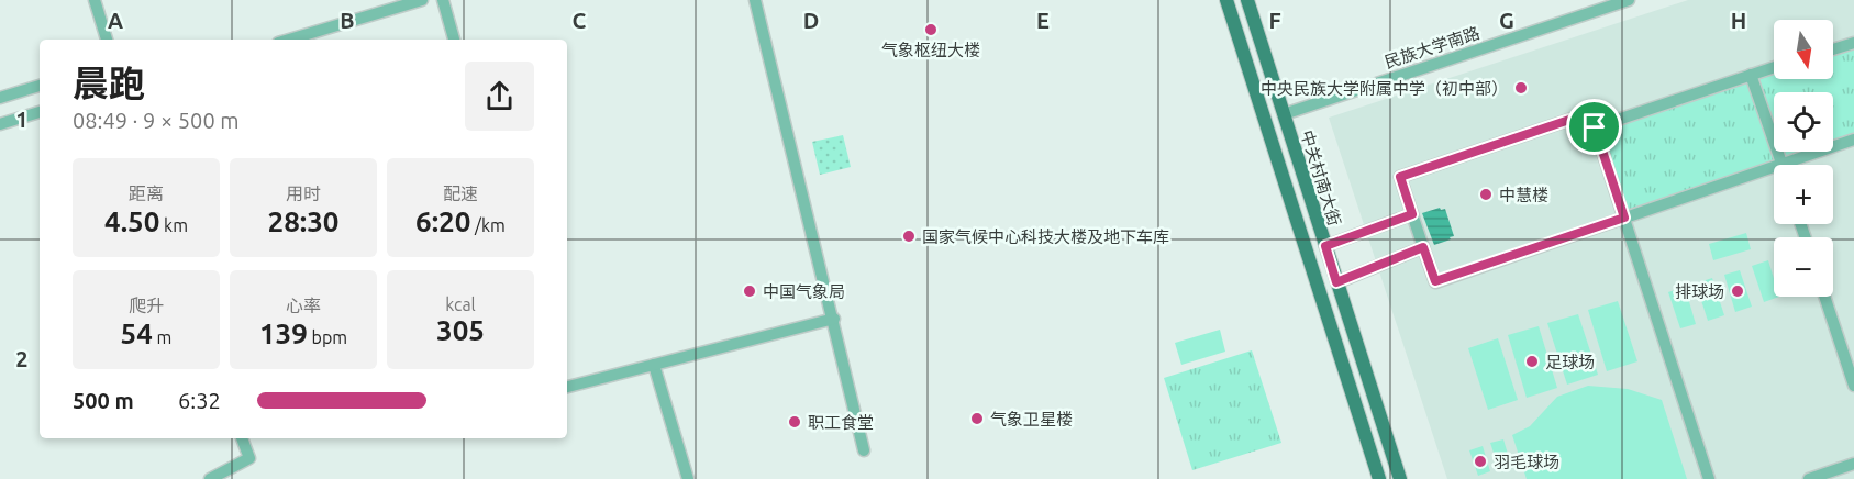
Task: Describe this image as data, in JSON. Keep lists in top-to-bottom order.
{
  "streets": {
    "main road": ["中关村南大街"],
    "street": ["民族大学南路"]
  },
  "crossings": [
    ["民族大学南路", "中关村南大街"]
  ],
  "places": [
    "气象枢纽大楼",
    "中央民族大学附属中学（初中部）",
    "中慧楼",
    "国家气候中心科技大楼及地下车库",
    "中国气象局",
    "排球场",
    "足球场",
    "气象卫星楼",
    "职工食堂",
    "羽毛球场"
  ],
  "north": "bottom",
  "page": {
    "map_buttons": ["+", "−"],
    "heading": ["晨跑", "08:49 · 9 × 500 m"],
    "stats": [
      ["距离", "4.50 km"],
      ["用时", "28:30"],
      ["配速", "6:20 /km"],
      ["爬升", "54 m"],
      ["心率", "139 bpm"],
      ["kcal", "305"]
    ],
    "list": [
      {
        "name": "500 m",
        "note": "6:32"
      }
    ]
  },
  "grid": {
    "columns": [
      "A",
      "B",
      "C",
      "D",
      "E",
      "F",
      "G",
      "H"
    ],
    "rows": ["1", "2"]
  }
}
